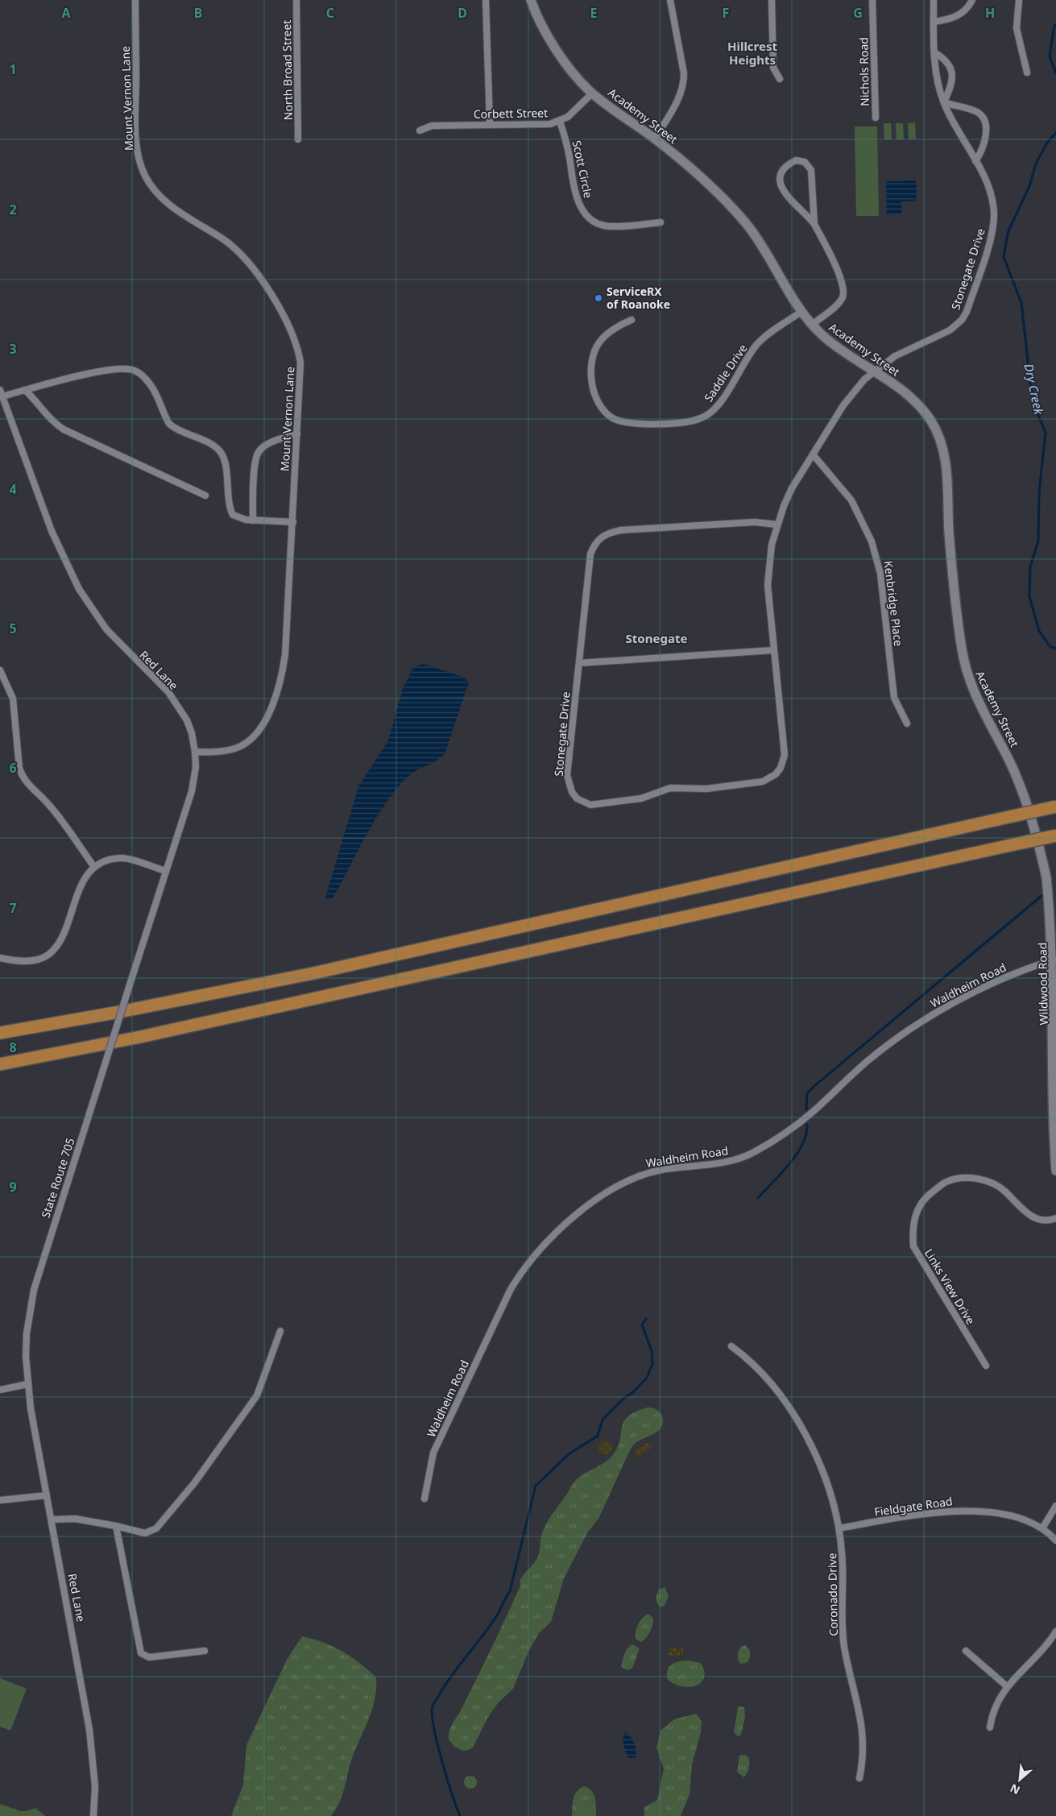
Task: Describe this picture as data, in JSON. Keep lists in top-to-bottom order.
{
  "streets": {
    "street": [
      "North Broad Street",
      "Nichols Road",
      "Mount Vernon Lane",
      "Corbett Street",
      "Academy Street",
      "Scott Circle",
      "Stonegate Drive",
      "Saddle Drive",
      "Kenbridge Place",
      "Red Lane",
      "Wildwood Road",
      "Waldheim Road",
      "State Route 705",
      "Links View Drive",
      "Fieldgate Road",
      "Coronado Drive"
    ]
  },
  "crossings": [
    ["Mount Vernon Lane", "Red Lane"],
    ["Corbett Street", "Academy Street"],
    ["Corbett Street", "Scott Circle"],
    ["Academy Street", "Stonegate Drive"],
    ["Academy Street", "Saddle Drive"],
    ["Academy Street", "Wildwood Road"],
    ["Stonegate Drive", "Kenbridge Place"],
    ["Red Lane", "State Route 705"],
    ["Wildwood Road", "Waldheim Road"],
    ["Fieldgate Road", "Coronado Drive"]
  ],
  "districts": ["Hillcrest Heights", "Stonegate"],
  "water": ["Dry Creek"],
  "places": ["ServiceRX of Roanoke"],
  "north": "bottom left",
  "grid": {
    "columns": [
      "A",
      "B",
      "C",
      "D",
      "E",
      "F",
      "G",
      "H"
    ],
    "rows": [
      "1",
      "2",
      "3",
      "4",
      "5",
      "6",
      "7",
      "8",
      "9"
    ]
  }
}
